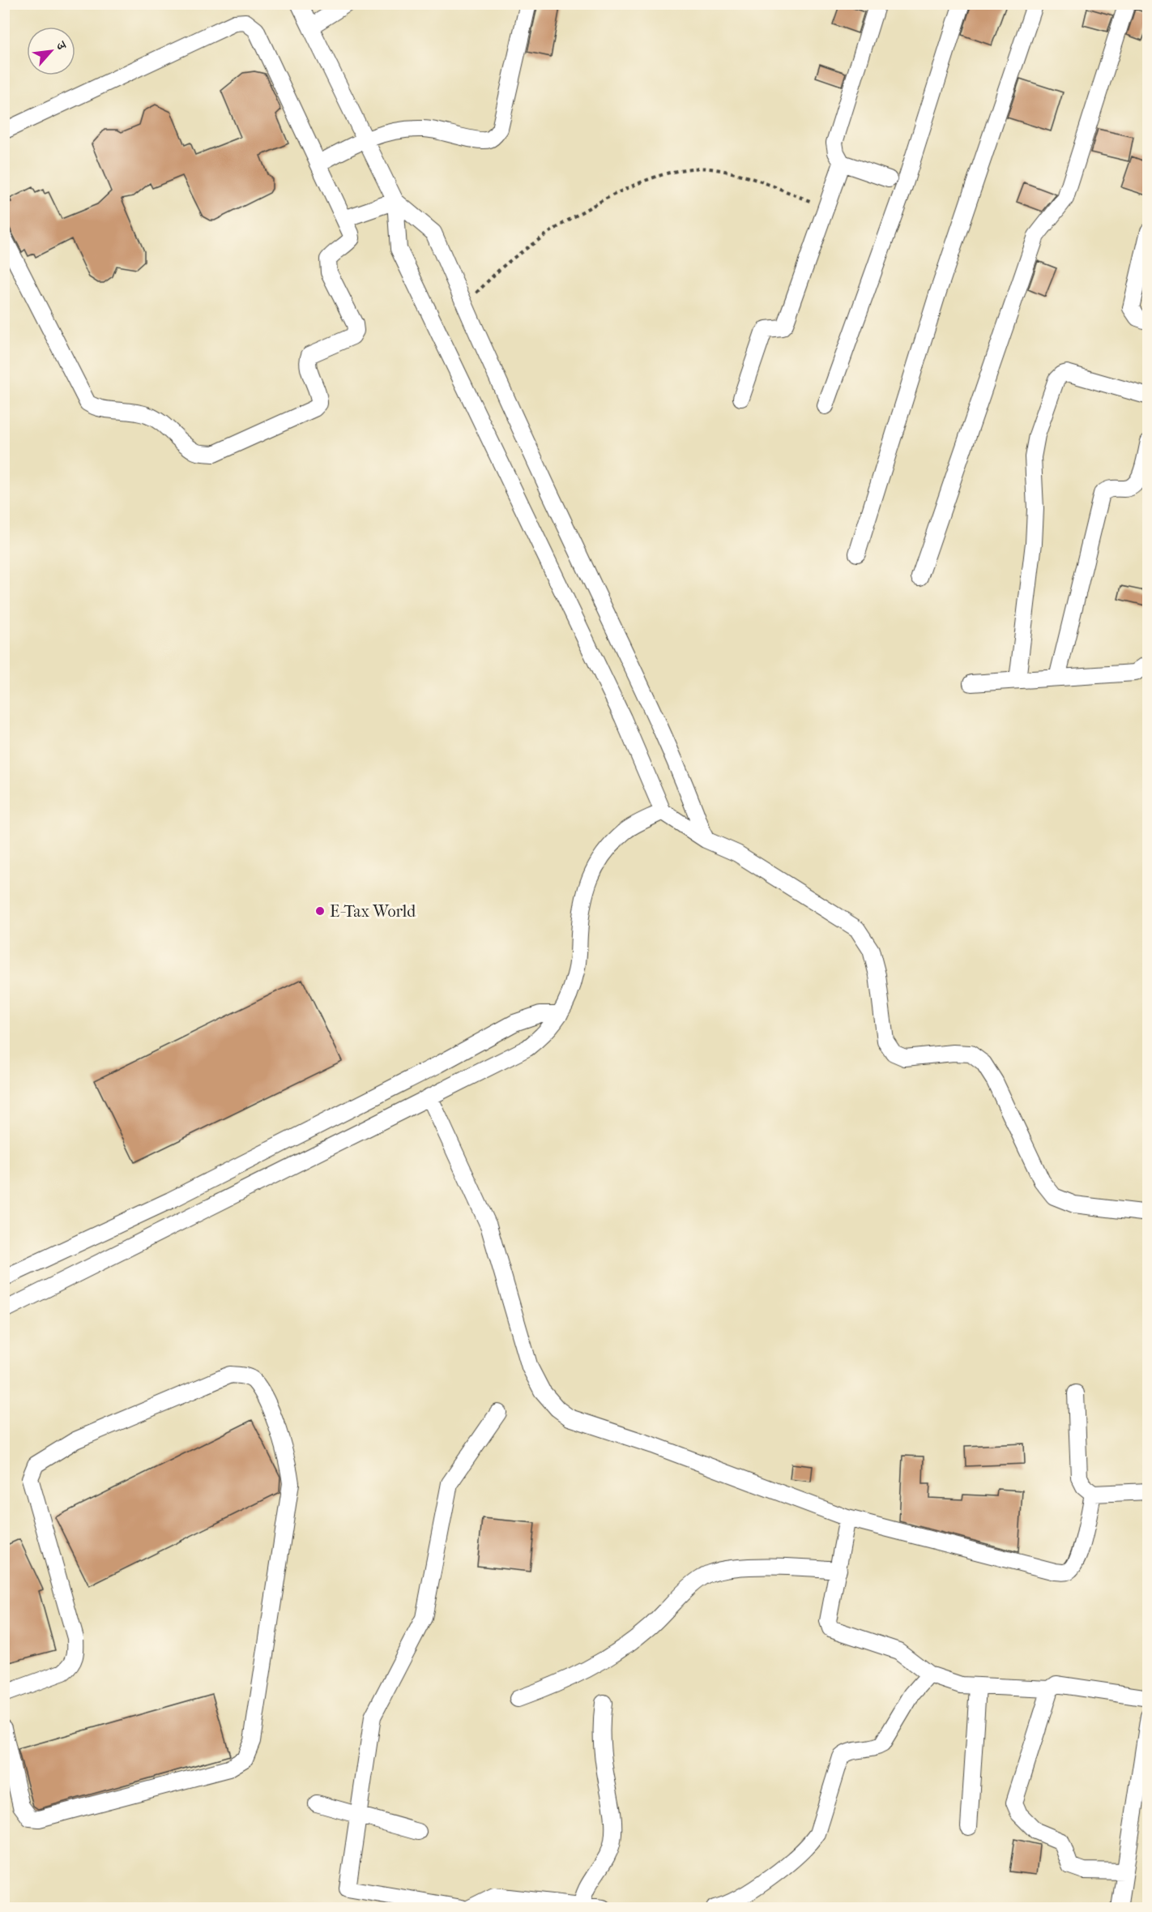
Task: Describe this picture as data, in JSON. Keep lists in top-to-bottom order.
{
  "places": ["E-Tax World"],
  "north": "top right"
}
